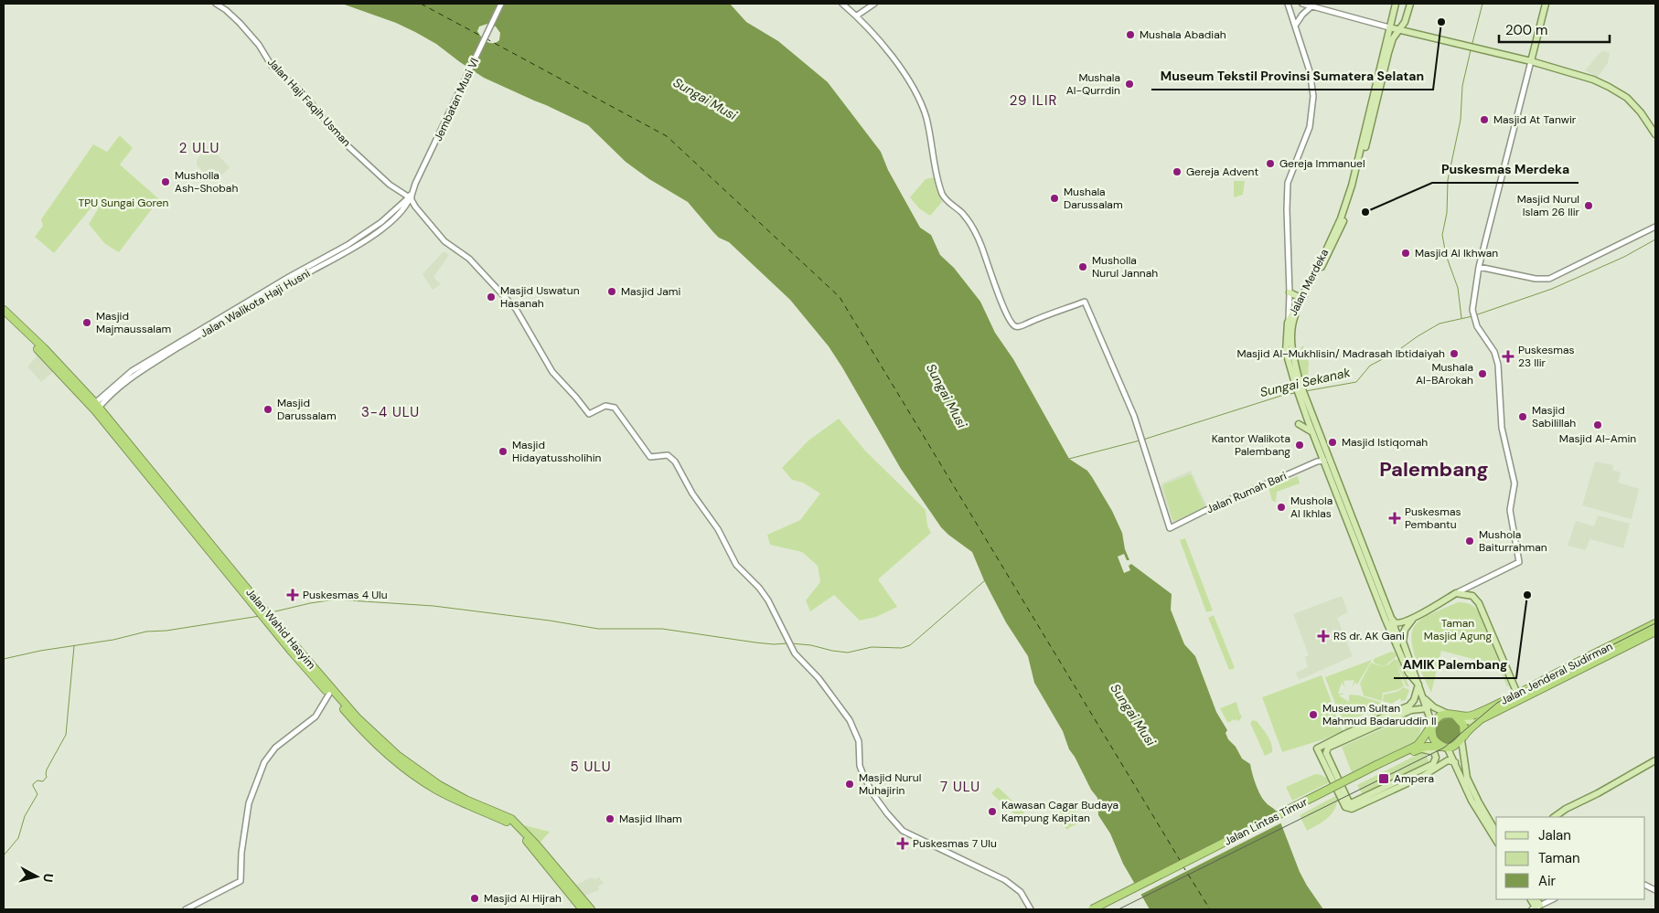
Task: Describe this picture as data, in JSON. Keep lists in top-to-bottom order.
{
  "streets": {
    "highway": ["Jalan Wahid Hasyim", "Jalan Jenderal Sudirman", "Jalan Lintas Timur"],
    "main road": ["Jalan Merdeka"],
    "street": [
      "Jembatan Musi VI",
      "Jalan Haji Faqih Usman",
      "Jalan Walikota Haji Husni",
      "Jalan Rumah Bari"
    ]
  },
  "crossings": [
    ["Jembatan Musi VI", "Jalan Haji Faqih Usman"],
    ["Jembatan Musi VI", "Jalan Walikota Haji Husni"],
    ["Jalan Haji Faqih Usman", "Jalan Walikota Haji Husni"],
    ["Jalan Merdeka", "Jalan Rumah Bari"],
    ["Jalan Merdeka", "Jalan Jenderal Sudirman"],
    ["Jalan Merdeka", "Jalan Lintas Timur"],
    ["Jalan Walikota Haji Husni", "Jalan Wahid Hasyim"],
    ["Jalan Jenderal Sudirman", "Jalan Lintas Timur"]
  ],
  "districts": [
    "29 ILIR",
    "2 ULU",
    "3-4 ULU",
    "Palembang",
    "5 ULU",
    "7 ULU"
  ],
  "water": ["Sungai Musi", "Sungai Sekanak"],
  "parks": ["TPU Sungai Goren", "Taman Masjid Agung"],
  "places": {
    "other": [
      "Museum Tekstil Provinsi Sumatera Selatan",
      "Mushala Abadiah",
      "Mushala Al-Qurrdin",
      "Masjid At Tanwir",
      "Gereja Immanuel",
      "Gereja Advent",
      "Musholla Ash-Shobah",
      "Mushala Darussalam",
      "Masjid Nurul Islam 26 Ilir",
      "Puskesmas Merdeka",
      "Masjid Al Ikhwan",
      "Musholla Nurul Jannah",
      "Masjid Jami",
      "Masjid Uswatun Hasanah",
      "Masjid Majmaussalam",
      "Masjid Al-Mukhlisin/ Madrasah Ibtidaiyah",
      "Mushala Al-BArokah",
      "Masjid Darussalam",
      "Masjid Sabilillah",
      "Masjid Al-Amin",
      "Masjid Istiqomah",
      "Kantor Walikota Palembang",
      "Masjid Hidayatussholihin",
      "Mushola Al Ikhlas",
      "Mushola Baiturrahman",
      "AMIK Palembang",
      "Museum Sultan Mahmud Badaruddin II",
      "Masjid Nurul Muhajirin",
      "Kawasan Cagar Budaya Kampung Kapitan",
      "Masjid Ilham",
      "Masjid Al Hijrah"
    ],
    "health": [
      "Puskesmas 23 Ilir",
      "Puskesmas Pembantu",
      "Puskesmas 4 Ulu",
      "RS dr. AK Gani",
      "Puskesmas 7 Ulu"
    ],
    "transit": ["Ampera"]
  },
  "legend": ["Jalan", "Taman", "Air"],
  "scale_bar": "200 m",
  "north": "right"
}
